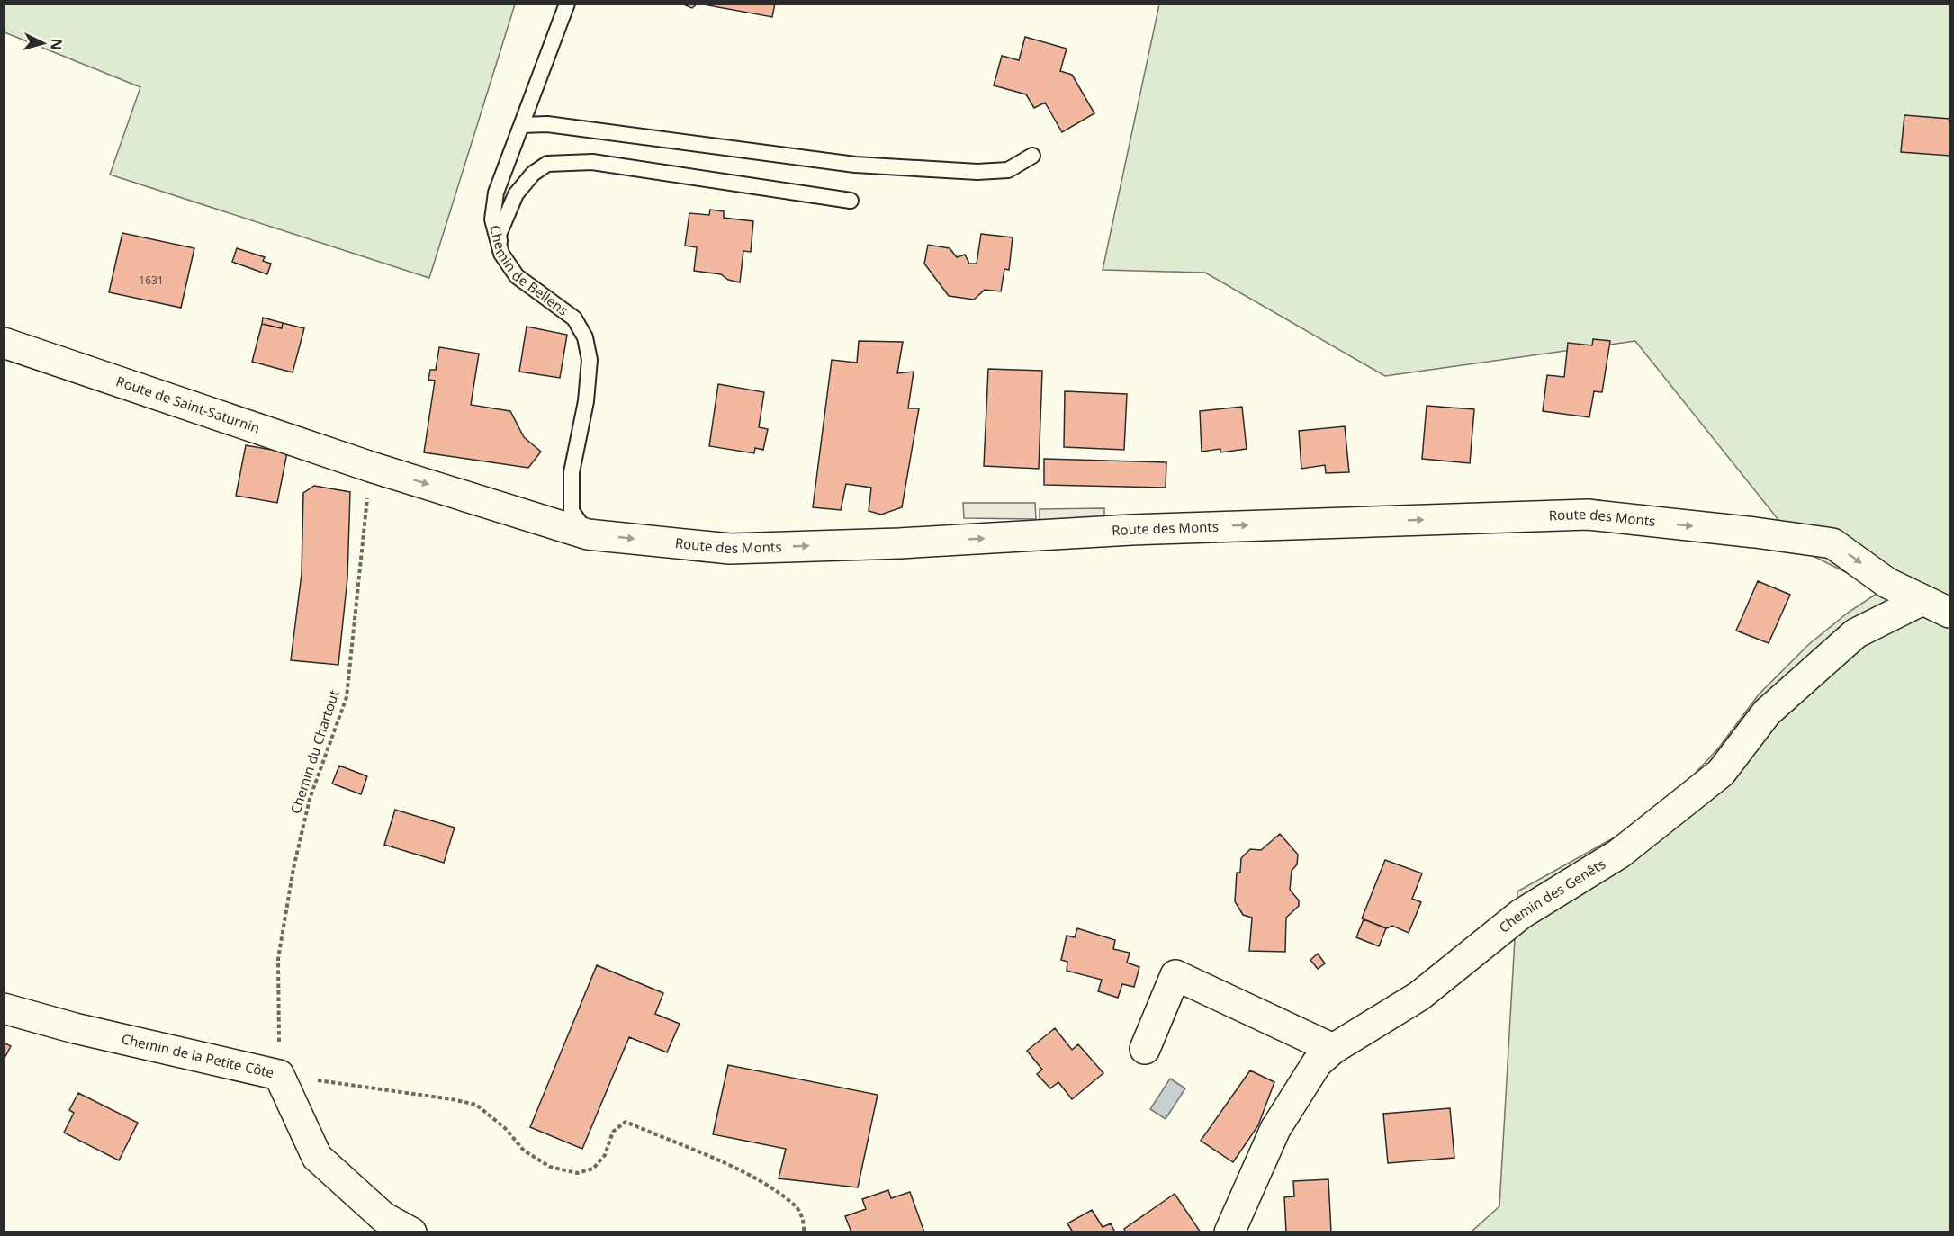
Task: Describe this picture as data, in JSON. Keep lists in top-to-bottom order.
{
  "streets": {
    "street": [
      "Route de Saint-Saturnin",
      "Route des Monts",
      "Chemin des Genêts",
      "Chemin de la Petite Côte"
    ],
    "lane": ["Chemin de Bellens"],
    "path": ["Chemin du Chartout"]
  },
  "crossings": [
    ["Chemin de Bellens", "Route des Monts"],
    ["Route de Saint-Saturnin", "Route des Monts"],
    ["Route de Saint-Saturnin", "Chemin du Chartout"],
    ["Route des Monts", "Chemin du Chartout"],
    ["Route des Monts", "Chemin des Genêts"],
    ["Chemin du Chartout", "Chemin de la Petite Côte"]
  ],
  "one_way": ["Route des Monts"],
  "house_numbers": ["1631"],
  "north": "right"
}
